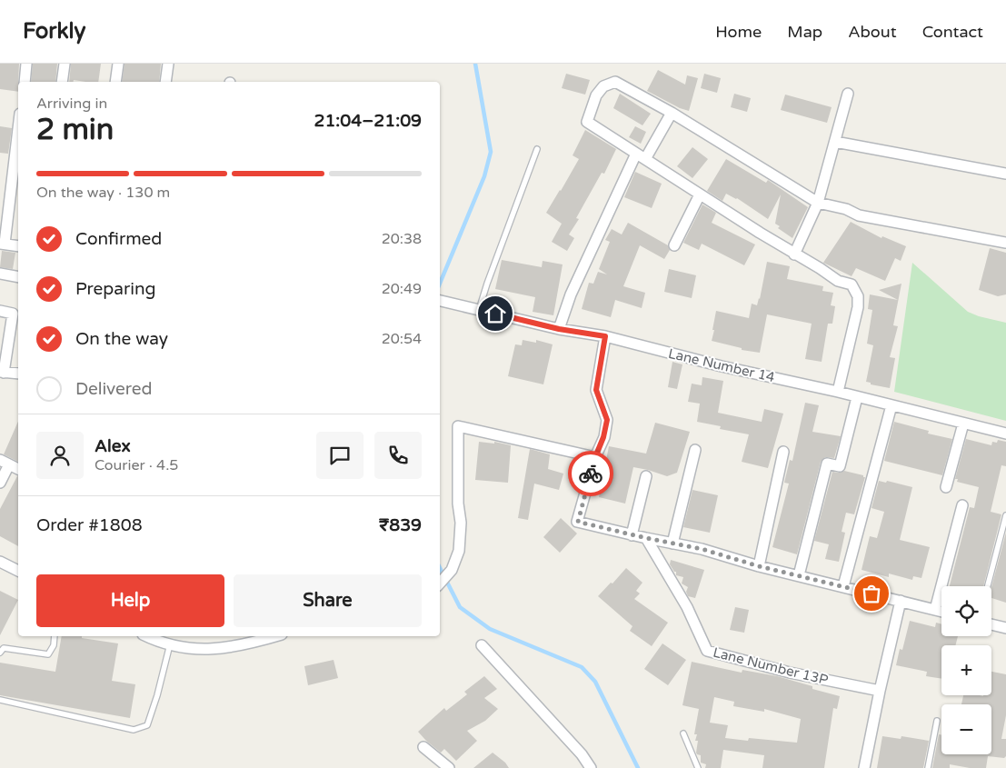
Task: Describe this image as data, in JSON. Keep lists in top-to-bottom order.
{
  "streets": {
    "street": ["Lane Number 14", "Lane Number 13P"]
  },
  "page": {
    "header": "Forkly",
    "nav": [
      "Home",
      "Map",
      "About",
      "Contact"
    ],
    "heading": ["2 min", "Arriving in", "21:04–21:09"],
    "panel": [
      "Alex",
      "Courier · 4.5",
      "Order #1808",
      "₹839"
    ],
    "bar": "On the way · 130 m",
    "list": [
      ["Confirmed", "20:38"],
      ["Preparing", "20:49"],
      ["On the way", "20:54"],
      "Delivered"
    ],
    "buttons": ["Help", "Share"],
    "map_buttons": ["+", "−"]
  }
}
